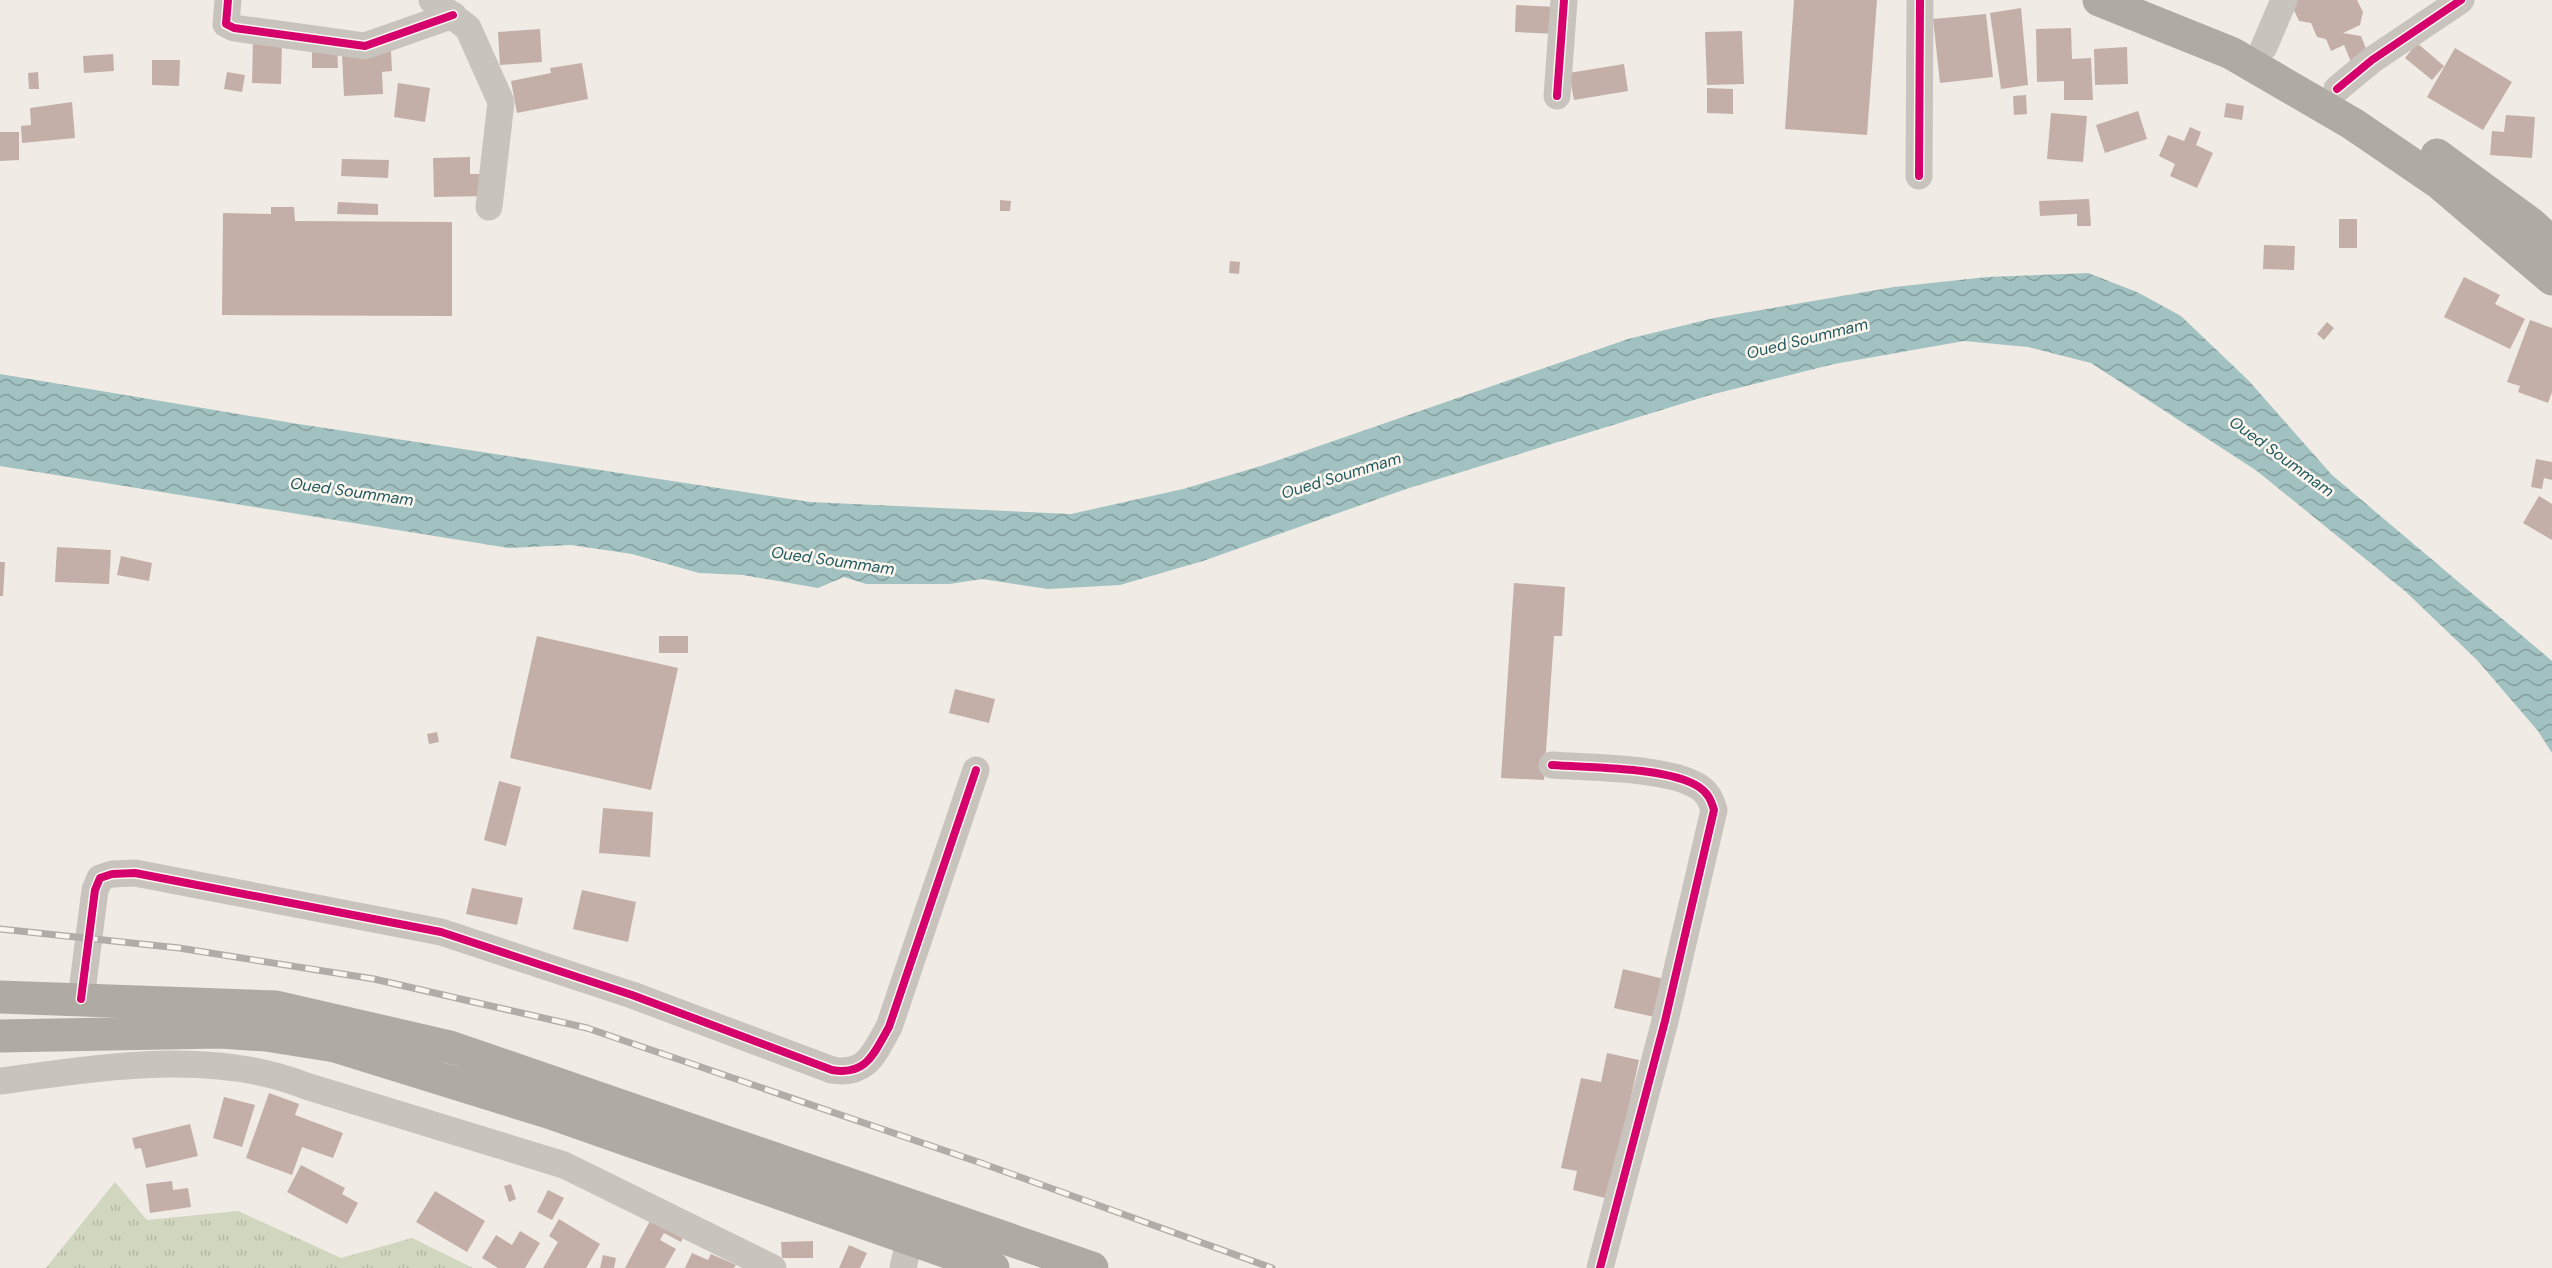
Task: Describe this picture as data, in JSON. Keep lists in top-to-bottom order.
{
  "water": ["Oued Soummam"]
}
